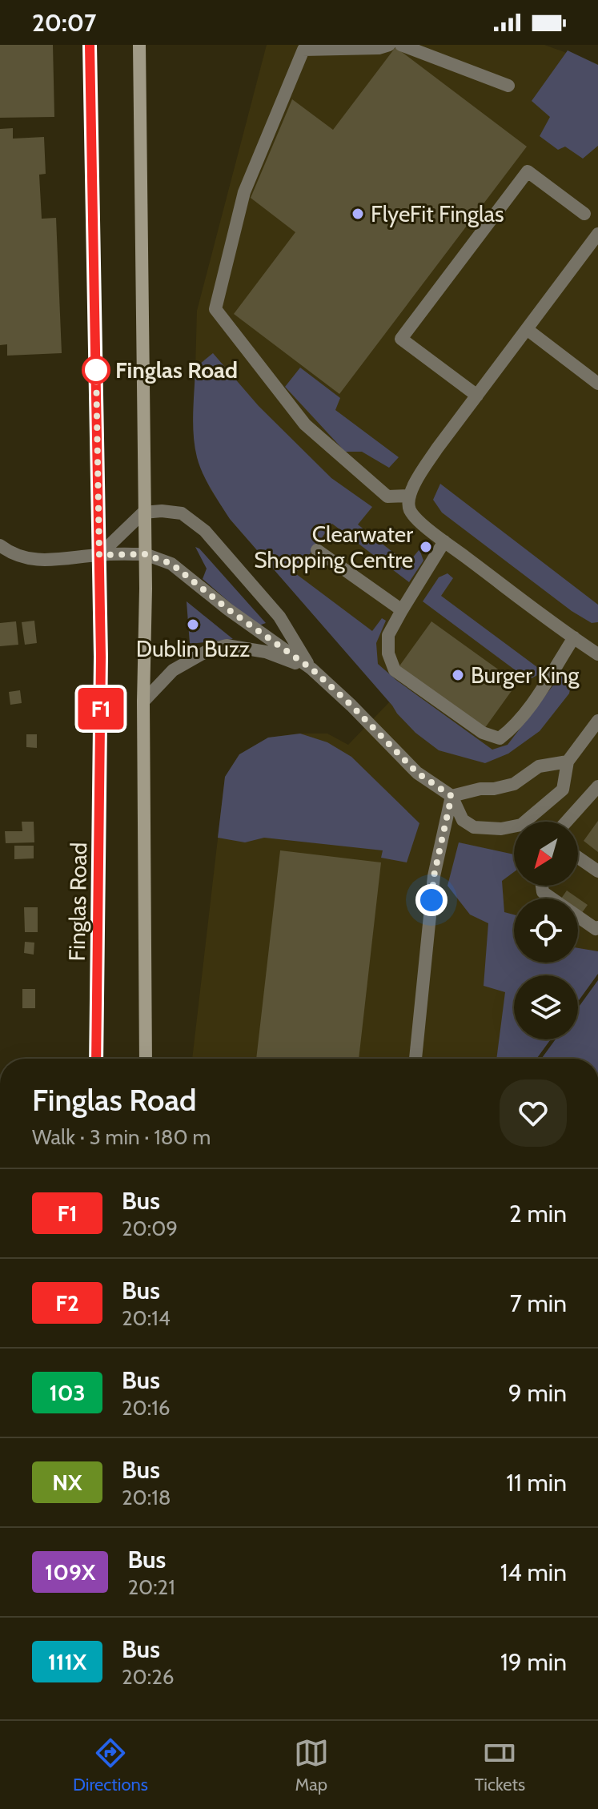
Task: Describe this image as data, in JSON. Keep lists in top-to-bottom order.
{
  "streets": {
    "main road": ["Finglas Road"]
  },
  "places": [
    "FlyeFit Finglas",
    "Finglas Road",
    "Clearwater Shopping Centre",
    "Dublin Buzz",
    "Burger King"
  ],
  "lines": ["bus line F1"],
  "north": "bottom left",
  "page": {
    "status": "20:07",
    "on_map": "F1",
    "heading": ["Finglas Road", "Walk · 3 min · 180 m"],
    "list": [
      {
        "mark": "F1",
        "name": "Bus",
        "note": "20:09",
        "value": "2 min"
      },
      {
        "mark": "F2",
        "name": "Bus",
        "note": "20:14",
        "value": "7 min"
      },
      {
        "mark": "103",
        "name": "Bus",
        "note": "20:16",
        "value": "9 min"
      },
      {
        "mark": "NX",
        "name": "Bus",
        "note": "20:18",
        "value": "11 min"
      },
      {
        "mark": "109X",
        "name": "Bus",
        "note": "20:21",
        "value": "14 min"
      },
      {
        "mark": "111X",
        "name": "Bus",
        "note": "20:26",
        "value": "19 min"
      }
    ],
    "tabs": ["Directions", "Map", "Tickets"]
  }
}
